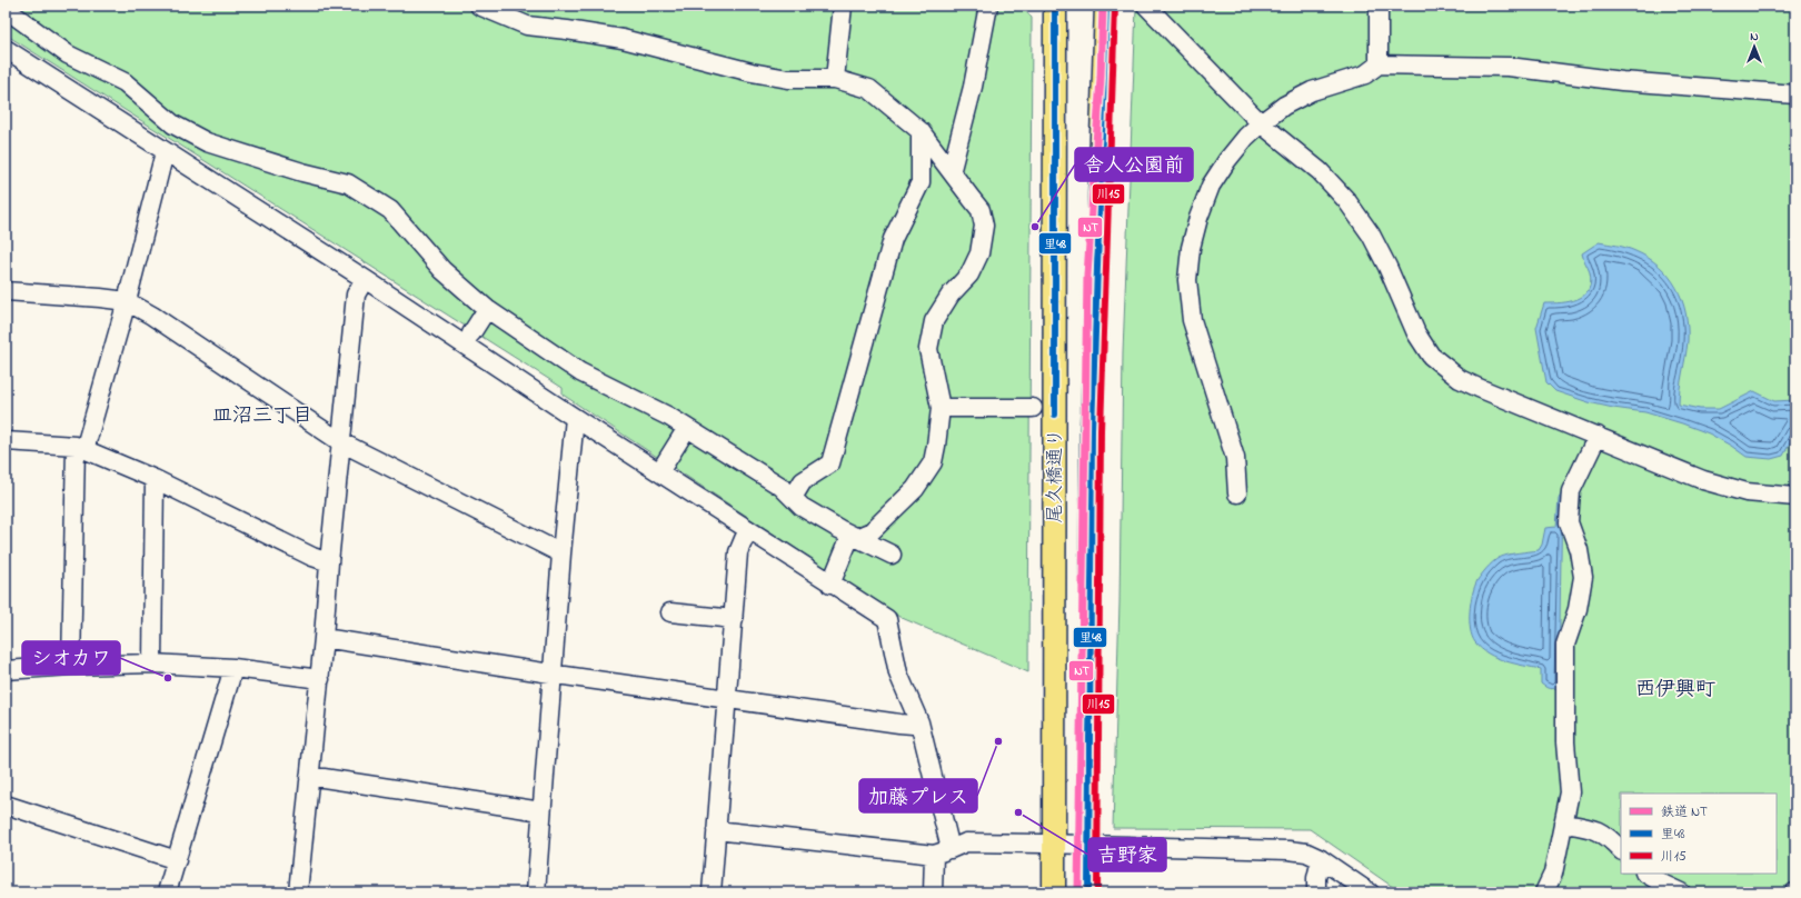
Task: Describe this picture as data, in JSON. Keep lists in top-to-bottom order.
{
  "streets": {
    "main road": ["尾久橋通り"]
  },
  "districts": ["皿沼三丁目", "西伊興町"],
  "places": [
    "舎人公園前",
    "シオカワ",
    "加藤プレス",
    "吉野家"
  ],
  "lines": ["rail line NT", "transit line 里48", "transit line 川15"],
  "legend": ["鉄道 NT", "里48", "川15"],
  "north": "top"
}
